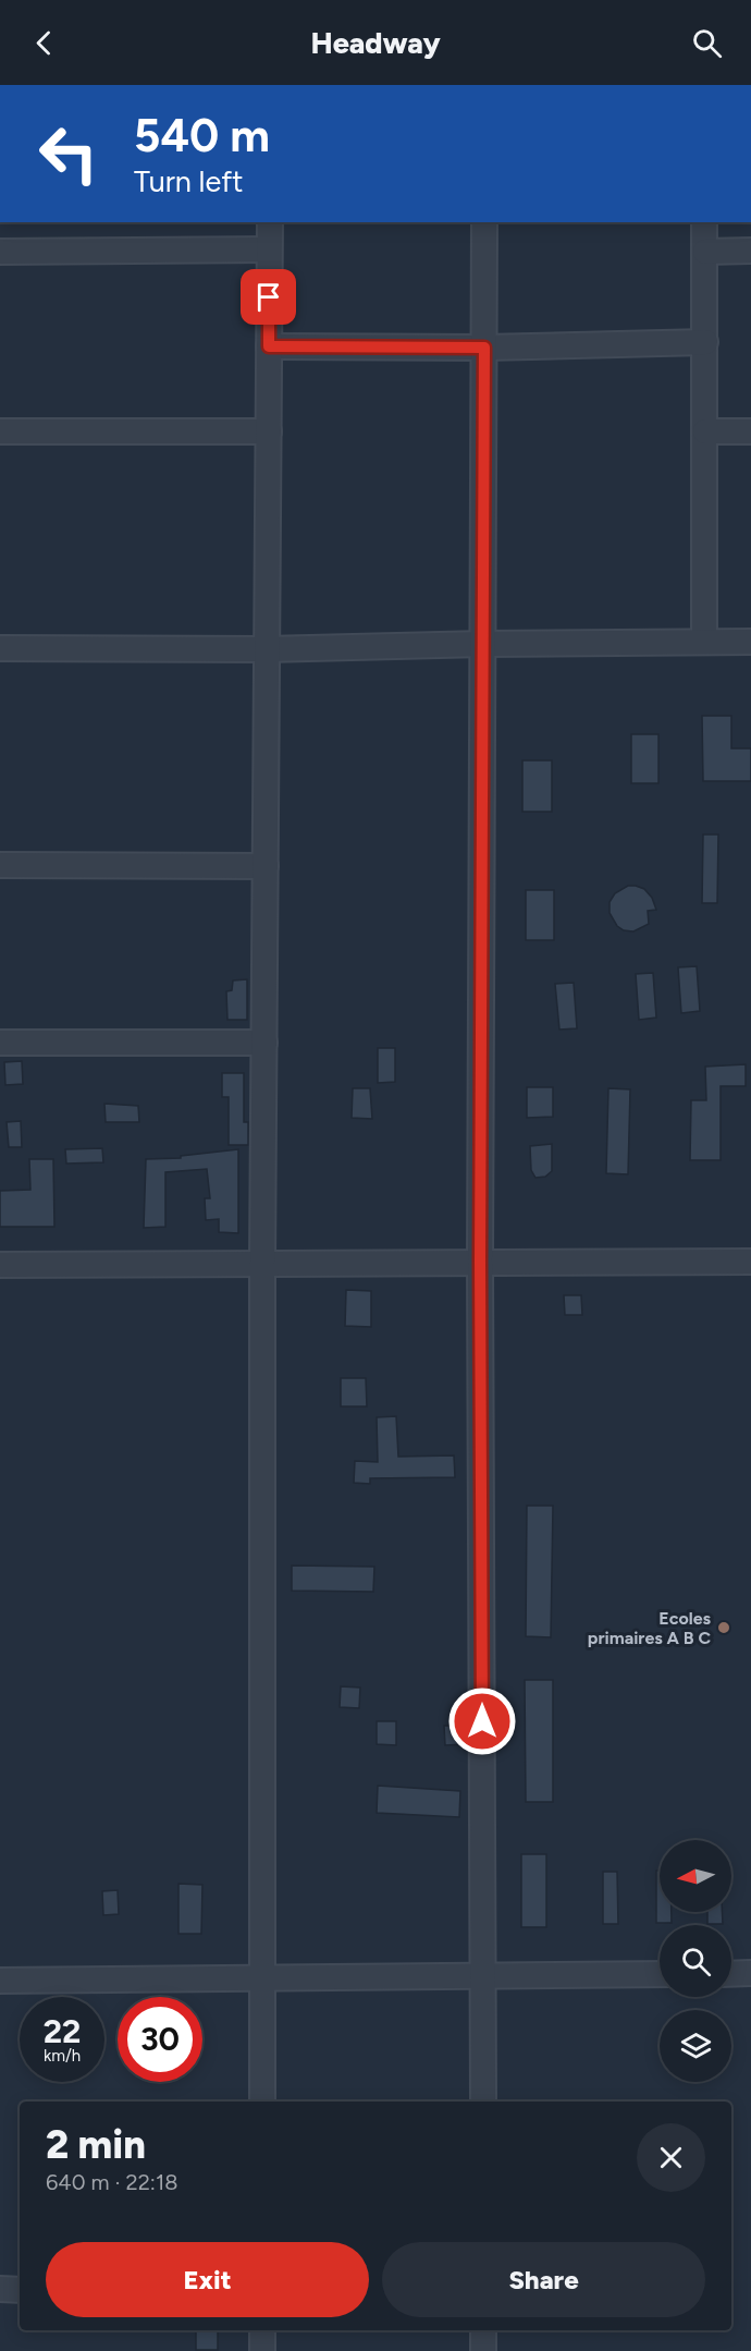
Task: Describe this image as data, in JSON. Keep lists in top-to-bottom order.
{
  "places": ["Ecoles primaires A B C"],
  "north": "left",
  "page": {
    "header": "Headway",
    "turn": ["540 m", "Turn left"],
    "speed": "22 km/h",
    "limit": "30",
    "heading": ["2 min", "640 m · 22:18"],
    "buttons": ["Exit", "Share"]
  }
}
